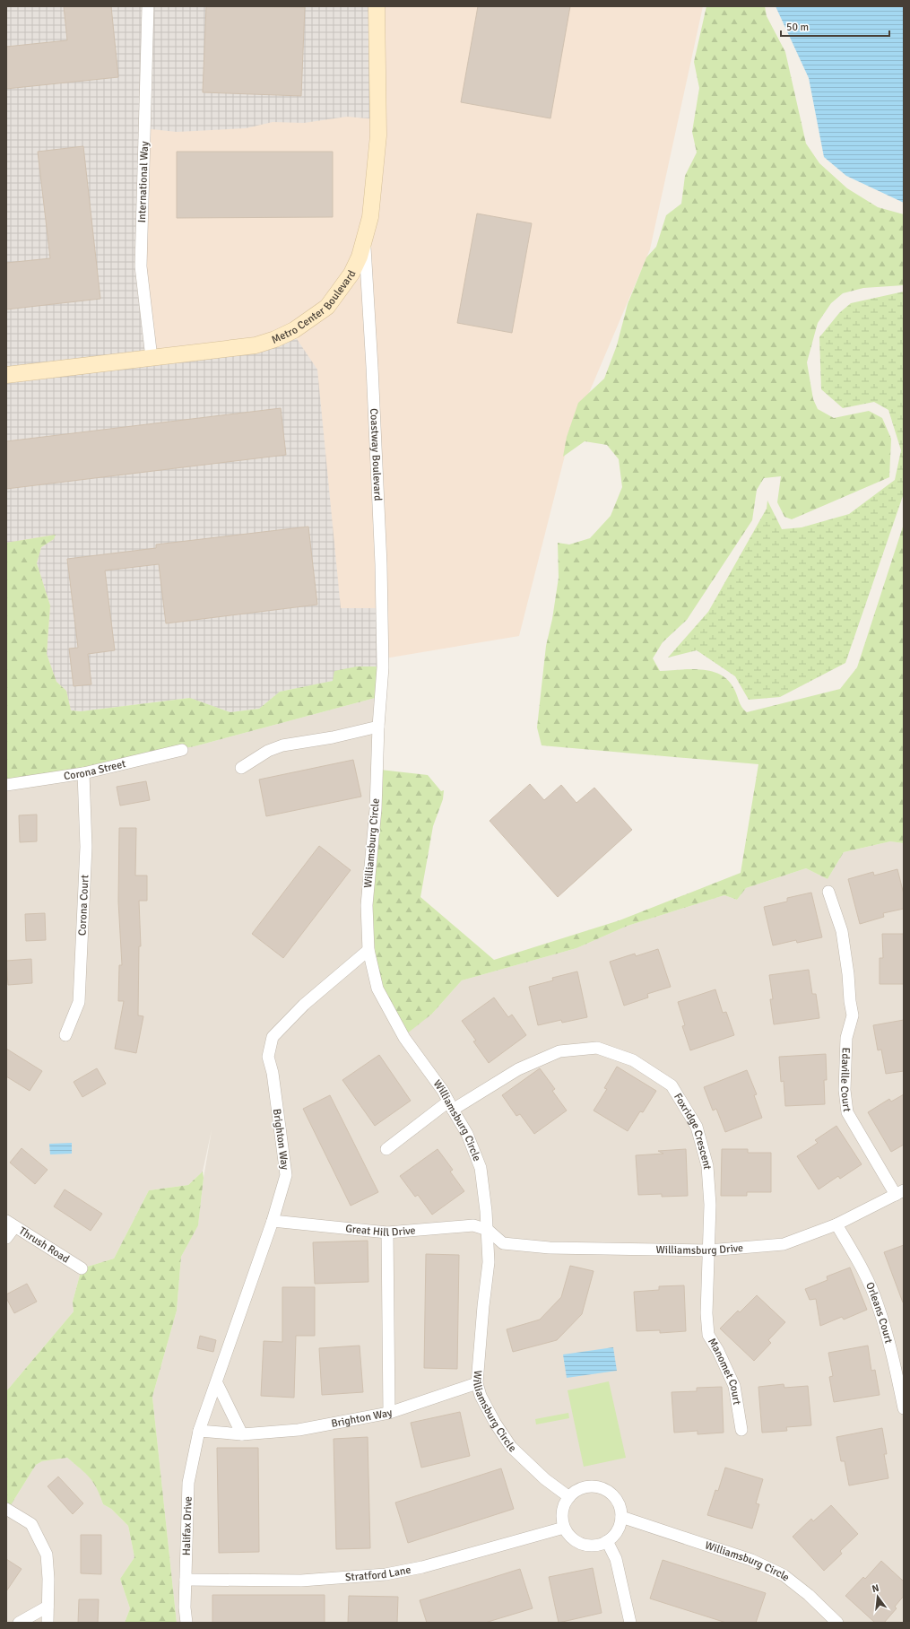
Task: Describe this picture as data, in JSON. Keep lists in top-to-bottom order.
{
  "streets": {
    "street": [
      "International Way",
      "Metro Center Boulevard",
      "Coastway Boulevard",
      "Corona Street",
      "Williamsburg Circle",
      "Corona Court",
      "Edaville Court",
      "Foxridge Crescent",
      "Brighton Way",
      "Great Hill Drive",
      "Thrush Road",
      "Williamsburg Drive",
      "Orleans Court",
      "Manomet Court",
      "Halifax Drive",
      "Stratford Lane"
    ]
  },
  "crossings": [
    ["International Way", "Metro Center Boulevard"],
    ["Metro Center Boulevard", "Coastway Boulevard"],
    ["Coastway Boulevard", "Williamsburg Circle"],
    ["Corona Street", "Corona Court"],
    ["Williamsburg Circle", "Foxridge Crescent"],
    ["Williamsburg Circle", "Brighton Way"],
    ["Williamsburg Circle", "Great Hill Drive"],
    ["Williamsburg Circle", "Williamsburg Drive"],
    ["Williamsburg Circle", "Stratford Lane"],
    ["Edaville Court", "Williamsburg Drive"],
    ["Foxridge Crescent", "Williamsburg Drive"],
    ["Foxridge Crescent", "Manomet Court"],
    ["Brighton Way", "Great Hill Drive"],
    ["Brighton Way", "Halifax Drive"],
    ["Great Hill Drive", "Williamsburg Drive"],
    ["Williamsburg Drive", "Orleans Court"],
    ["Williamsburg Drive", "Manomet Court"],
    ["Halifax Drive", "Stratford Lane"]
  ],
  "scale_bar": "50 m",
  "north": "top"
}
